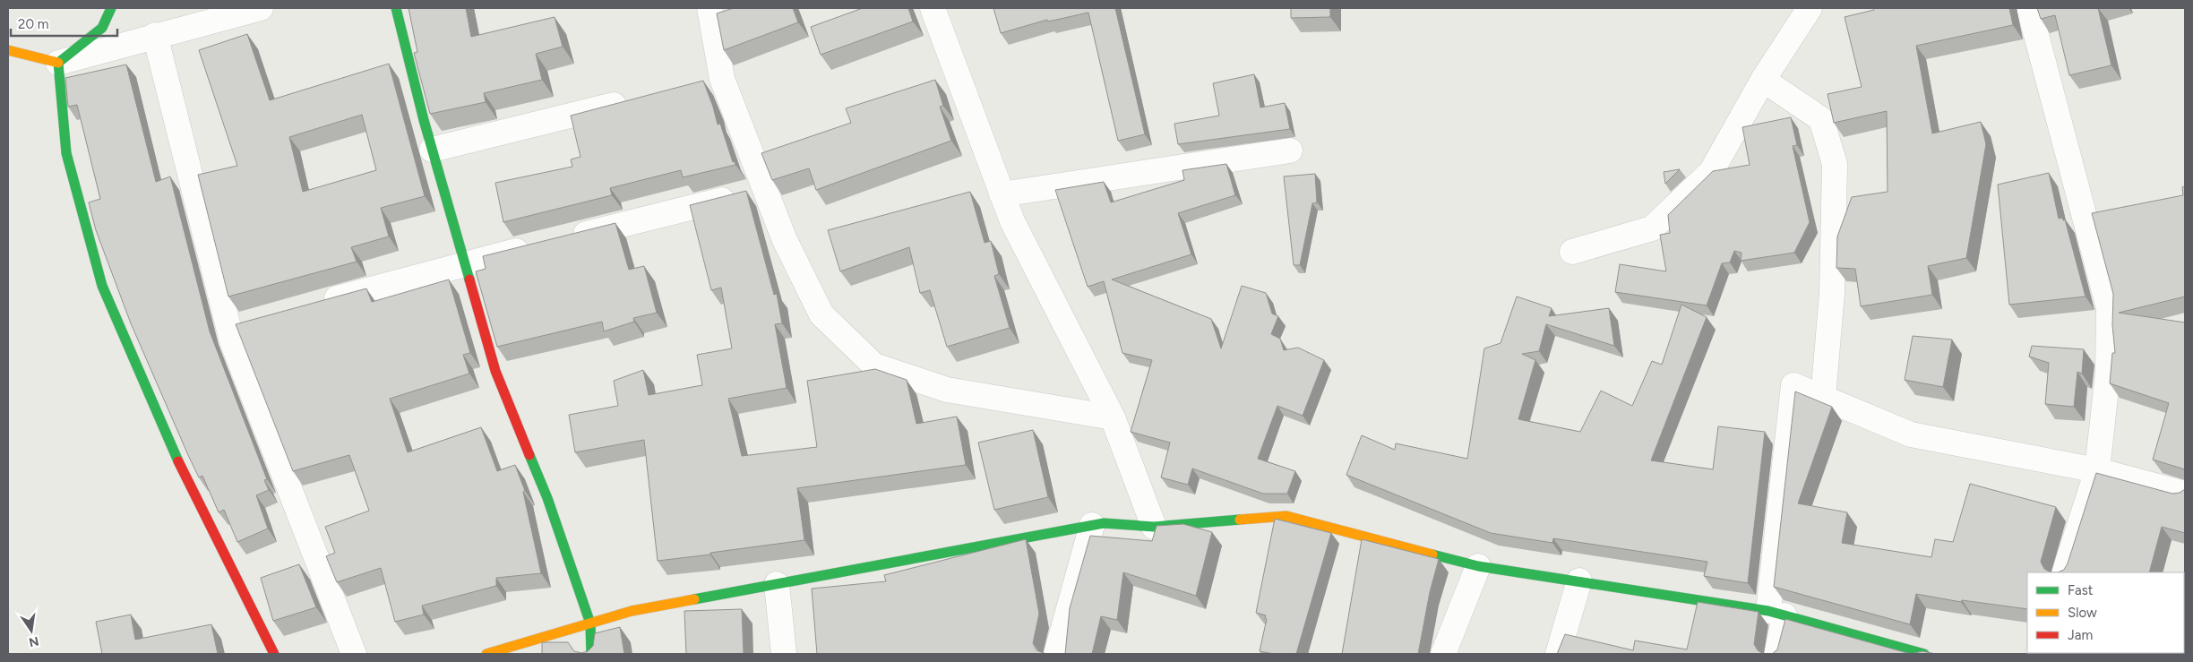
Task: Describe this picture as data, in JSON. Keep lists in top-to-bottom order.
{
  "legend": ["Fast", "Slow", "Jam"],
  "scale_bar": "20 m",
  "north": "bottom"
}
